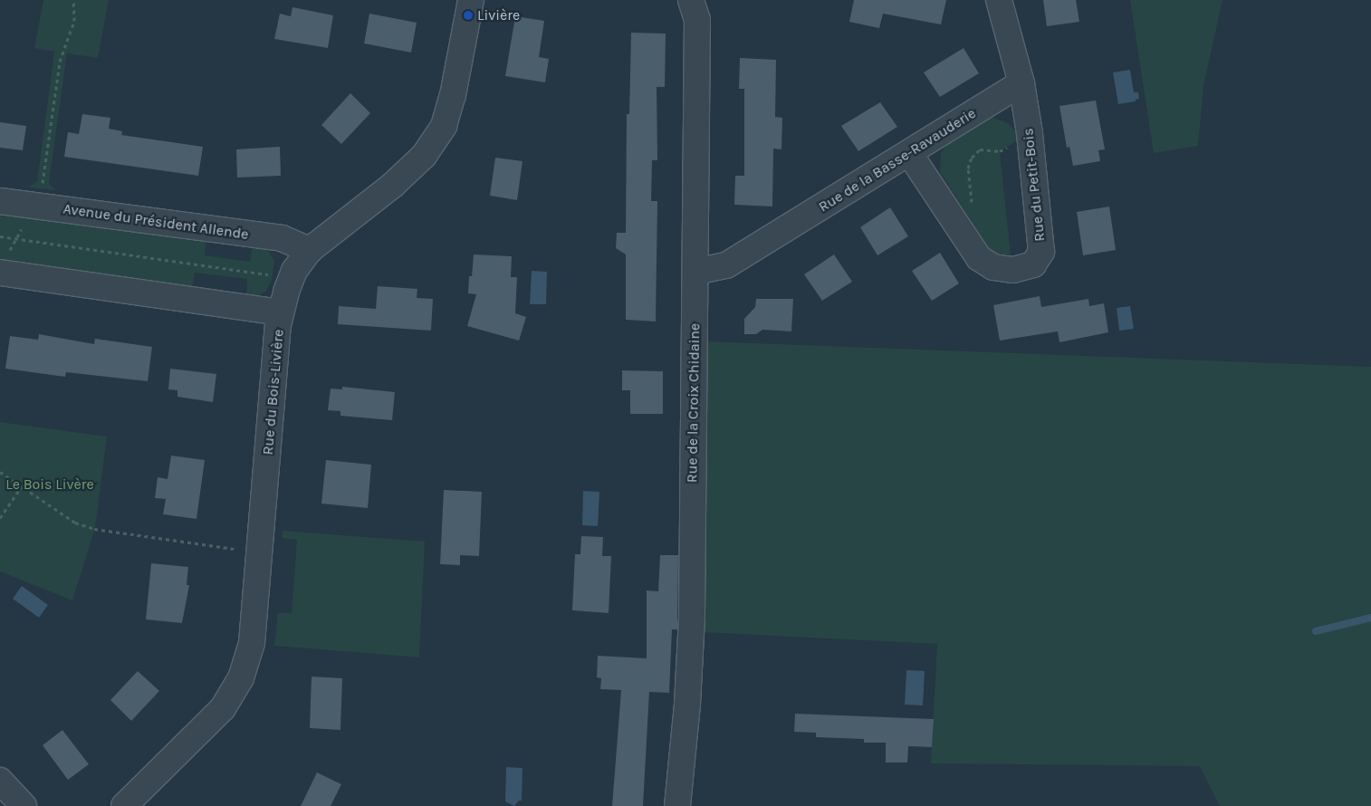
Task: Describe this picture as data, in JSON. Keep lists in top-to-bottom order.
{
  "streets": {
    "street": [
      "Rue de la Basse-Ravauderie",
      "Rue du Petit-Bois",
      "Avenue du Président Allende",
      "Rue du Bois-Livière",
      "Rue de la Croix Chidaine"
    ]
  },
  "crossings": [
    ["Rue de la Basse-Ravauderie", "Rue du Petit-Bois"],
    ["Rue de la Basse-Ravauderie", "Rue de la Croix Chidaine"],
    ["Avenue du Président Allende", "Rue du Bois-Livière"]
  ],
  "parks": ["Le Bois Livère"],
  "places": ["Livière"]
}
